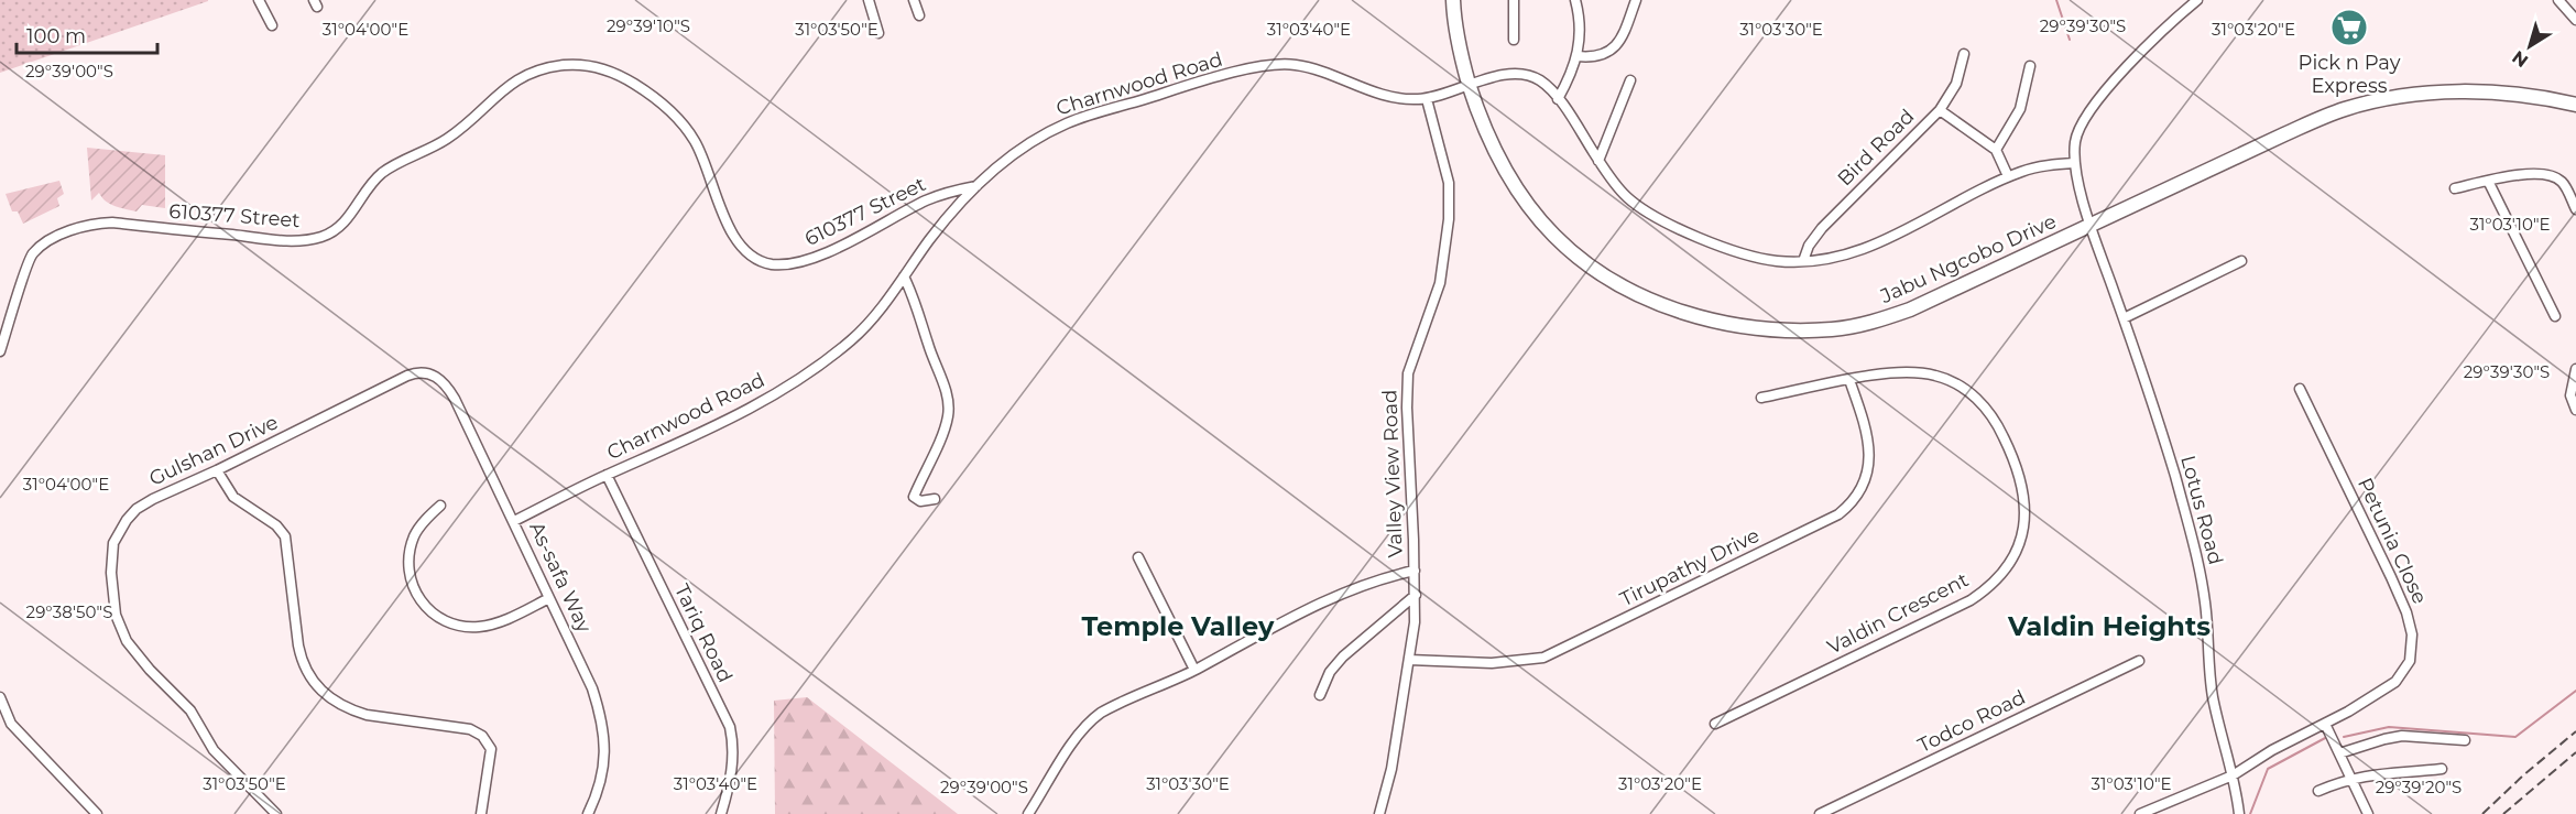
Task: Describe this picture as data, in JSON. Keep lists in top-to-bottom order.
{
  "streets": {
    "main road": ["Jabu Ngcobo Drive"],
    "street": [
      "Charnwood Road",
      "Bird Road",
      "610377 Street",
      "Gulshan Drive",
      "Valley View Road",
      "Lotus Road",
      "Petunia Close",
      "Tirupathy Drive",
      "As-safa Way",
      "Valdin Crescent",
      "Tariq Road",
      "Todco Road"
    ]
  },
  "crossings": [
    ["Charnwood Road", "Bird Road"],
    ["Charnwood Road", "610377 Street"],
    ["Charnwood Road", "Jabu Ngcobo Drive"],
    ["Charnwood Road", "Valley View Road"],
    ["Charnwood Road", "Lotus Road"],
    ["Charnwood Road", "As-safa Way"],
    ["Charnwood Road", "Tariq Road"],
    ["Jabu Ngcobo Drive", "Lotus Road"],
    ["Gulshan Drive", "As-safa Way"],
    ["Valley View Road", "Tirupathy Drive"],
    ["Lotus Road", "Petunia Close"],
    ["Tirupathy Drive", "Valdin Crescent"]
  ],
  "districts": ["Temple Valley", "Valdin Heights"],
  "places": {
    "supermarket": ["Pick n Pay Express"]
  },
  "scale_bar": "100 m",
  "north": "bottom left",
  "coordinates": [
    "29°39'10\"S",
    "29°39'30\"S",
    "31°04'00\"E",
    "31°03'50\"E",
    "31°03'40\"E",
    "31°03'30\"E",
    "31°03'20\"E",
    "29°39'00\"S",
    "31°03'10\"E",
    "29°38'50\"S",
    "29°39'20\"S"
  ]
}
